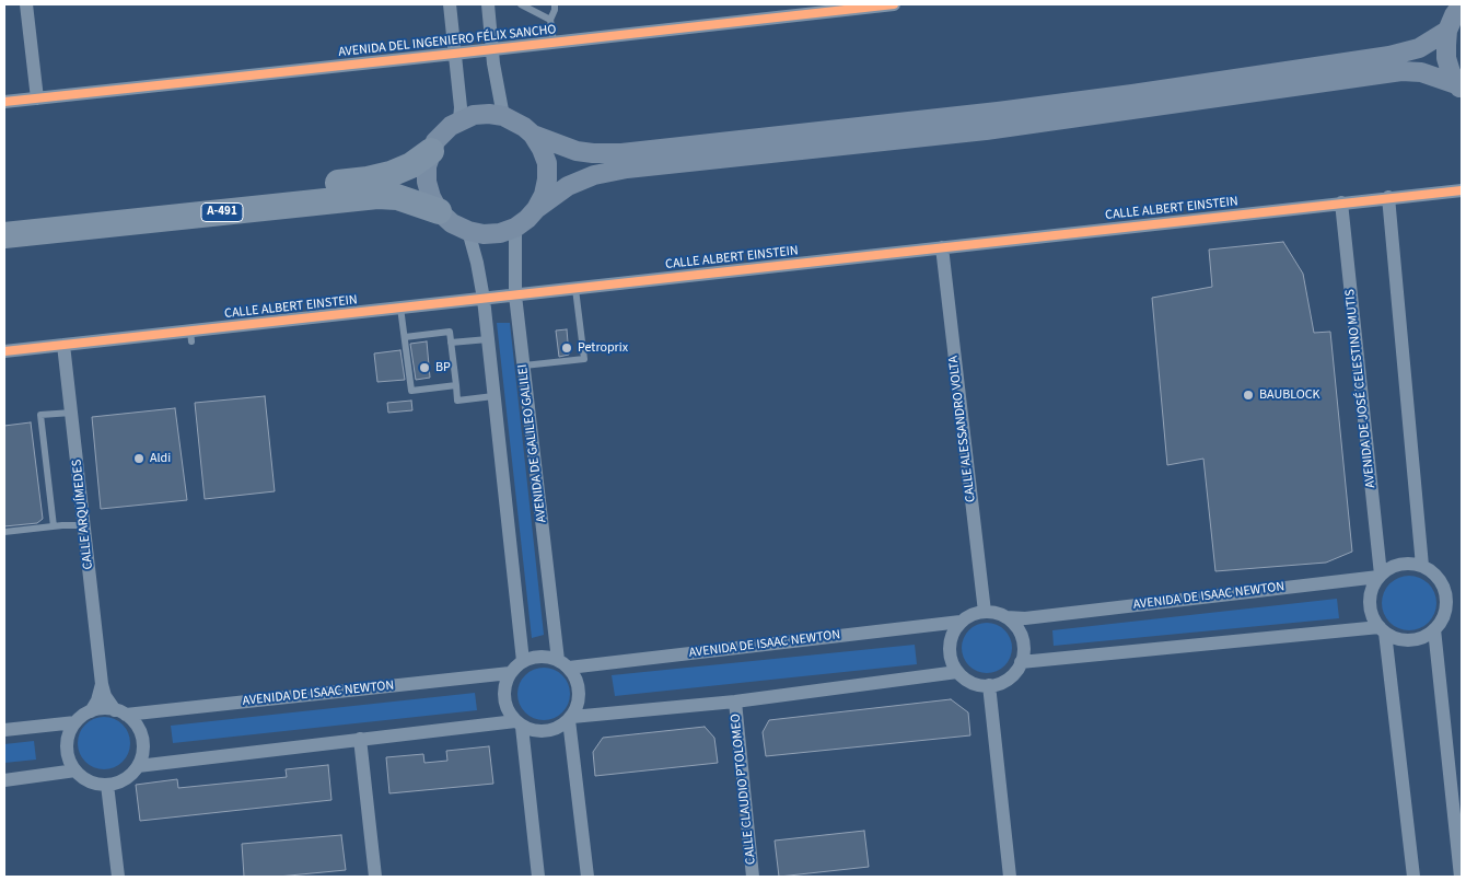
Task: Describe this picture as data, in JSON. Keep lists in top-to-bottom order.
{
  "streets": {
    "highway": ["A-491"],
    "street": [
      "AVENIDA DEL INGENIERO FÉLIX SANCHO",
      "CALLE ALBERT EINSTEIN",
      "AVENIDA DE JOSÉ CELESTINO MUTIS",
      "CALLE ALESSANDRO VOLTA",
      "AVENIDA DE GALILEO GALILEI",
      "CALLE ARQUÍMEDES",
      "AVENIDA DE ISAAC NEWTON",
      "CALLE CLAUDIO PTOLOMEO"
    ]
  },
  "crossings": [
    ["CALLE ALBERT EINSTEIN", "AVENIDA DE JOSÉ CELESTINO MUTIS"],
    ["CALLE ALBERT EINSTEIN", "CALLE ALESSANDRO VOLTA"],
    ["CALLE ALBERT EINSTEIN", "AVENIDA DE GALILEO GALILEI"],
    ["CALLE ALBERT EINSTEIN", "CALLE ARQUÍMEDES"],
    ["A-491", "AVENIDA DE GALILEO GALILEI"],
    ["AVENIDA DE JOSÉ CELESTINO MUTIS", "AVENIDA DE ISAAC NEWTON"],
    ["CALLE ALESSANDRO VOLTA", "AVENIDA DE ISAAC NEWTON"],
    ["AVENIDA DE GALILEO GALILEI", "AVENIDA DE ISAAC NEWTON"],
    ["CALLE ARQUÍMEDES", "AVENIDA DE ISAAC NEWTON"]
  ],
  "places": [
    "Petroprix",
    "BP",
    "BAUBLOCK",
    "Aldi"
  ]
}
